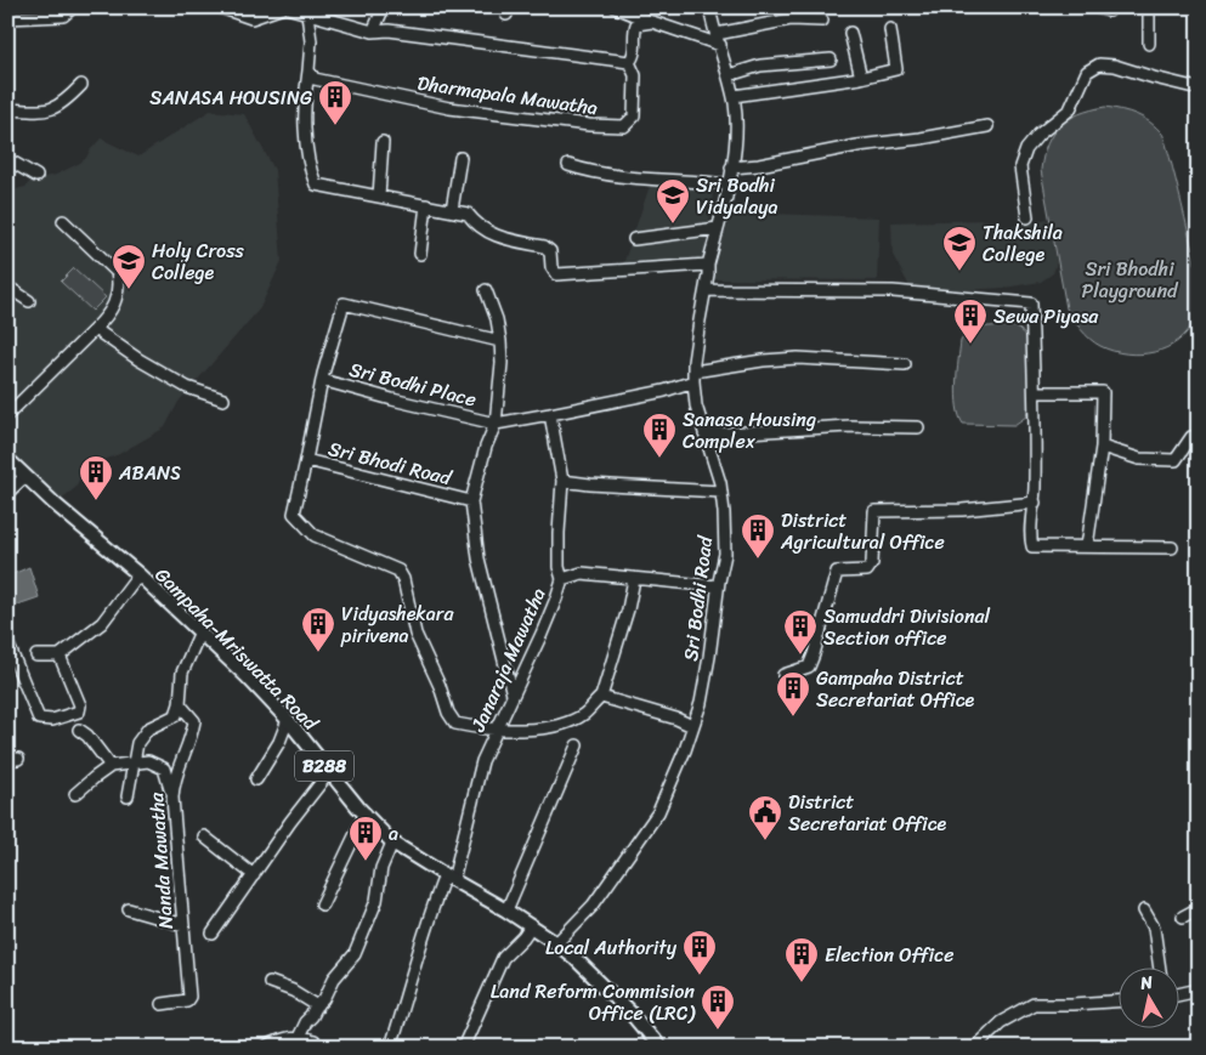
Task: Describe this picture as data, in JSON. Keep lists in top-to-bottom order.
{
  "streets": {
    "main road": ["Gampaha-Mriswatta Road", "B288"],
    "street": [
      "Dharmapala Mawatha",
      "Sri Bodhi Place",
      "Sri Bhodi Road",
      "Sri Bodhi Road",
      "Janaraja Mawatha",
      "Nanda Mawatha"
    ]
  },
  "crossings": [
    ["Sri Bhodi Road", "Janaraja Mawatha"],
    ["Sri Bodhi Road", "Gampaha-Mriswatta Road"],
    ["Gampaha-Mriswatta Road", "Janaraja Mawatha"]
  ],
  "parks": ["Sri Bhodhi Playground"],
  "places": {
    "building": [
      "SANASA HOUSING",
      "Sewa Piyasa",
      "Sanasa Housing Complex",
      "ABANS",
      "District Agricultural Office",
      "Vidyashekara pirivena",
      "Samuddri Divisional Section office",
      "Gampaha District Secretariat Office",
      "a",
      "Local Authority",
      "Election Office",
      "Land Reform Commision Office (LRC)"
    ],
    "school or university": ["Sri Bodhi Vidyalaya", "Thakshila College", "Holy Cross College"],
    "public building": ["District Secretariat Office"]
  },
  "north": "top"
}
